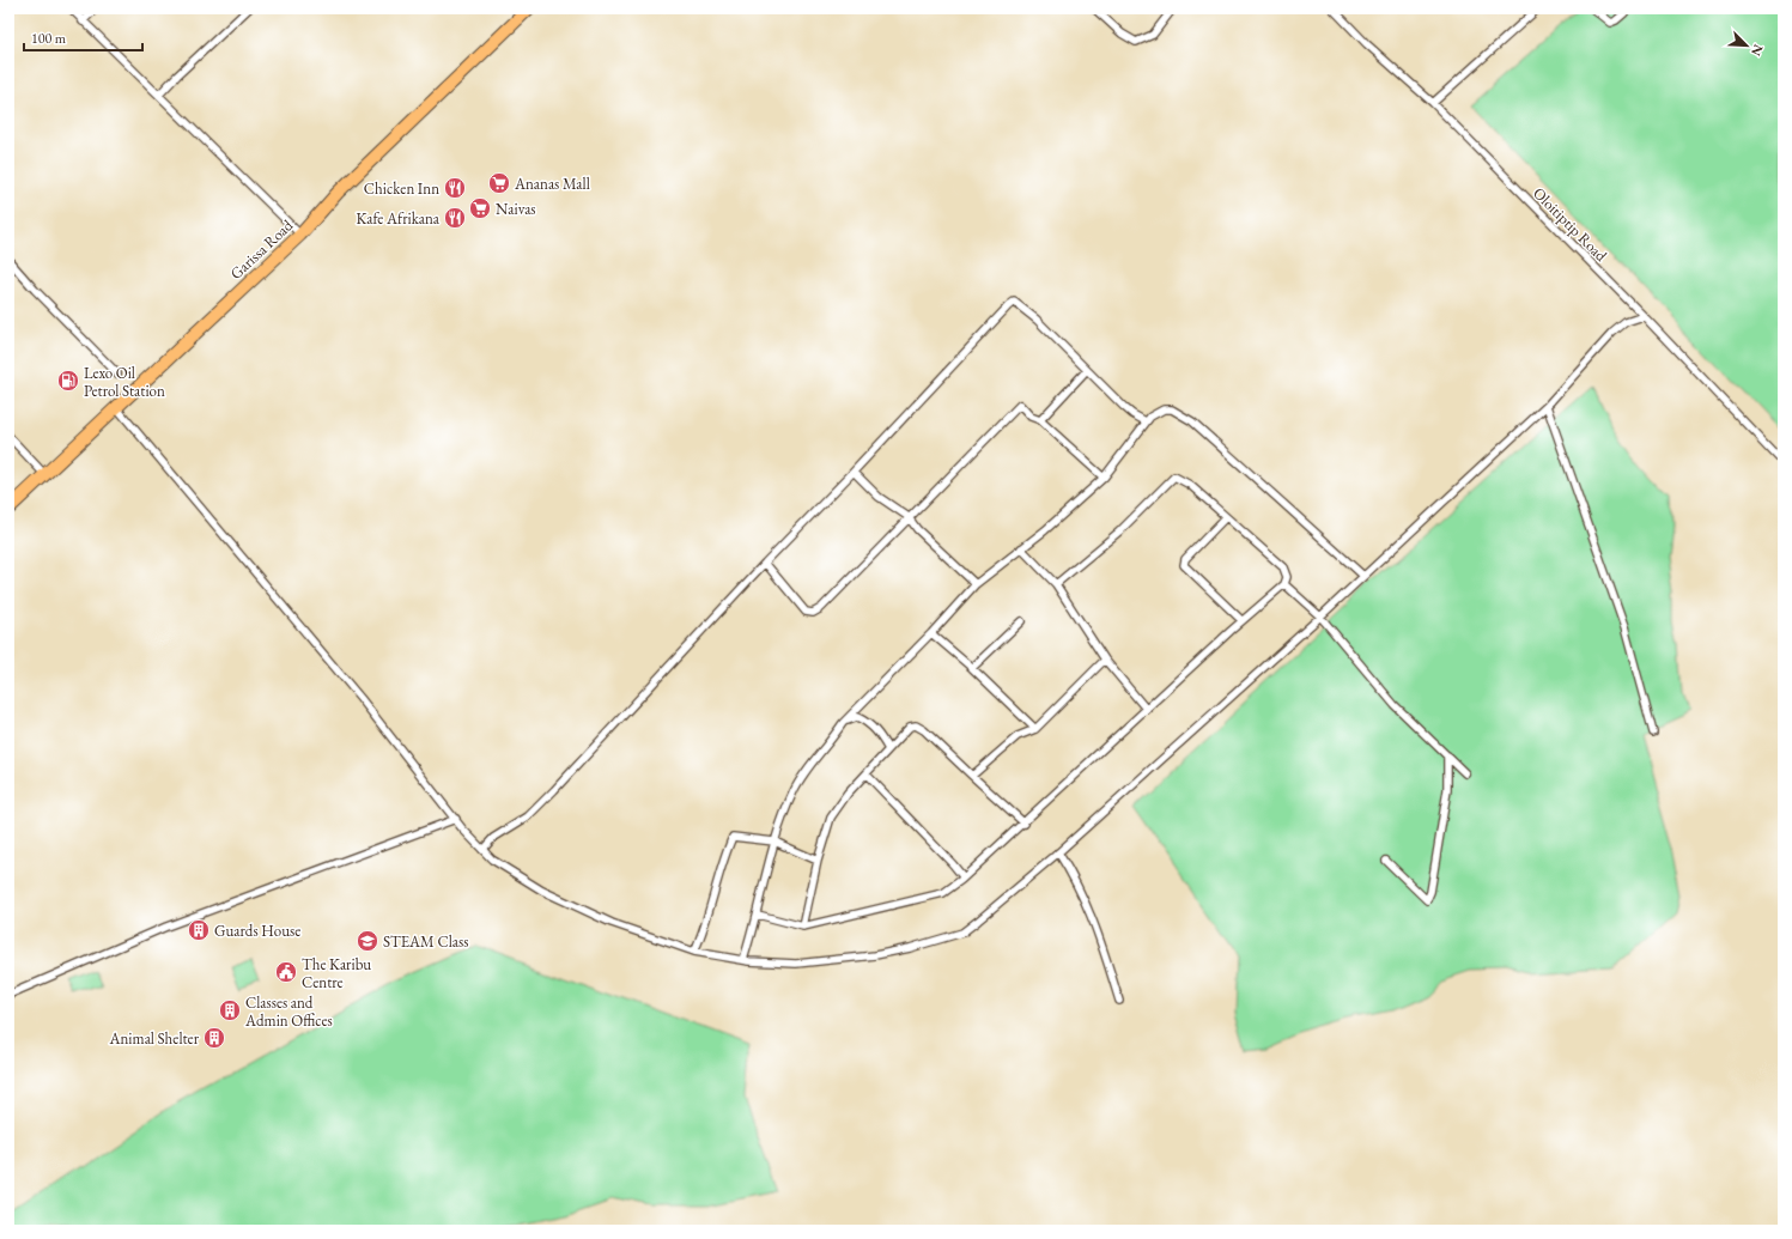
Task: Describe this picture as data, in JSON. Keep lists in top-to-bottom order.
{
  "streets": {
    "highway": ["Garissa Road"],
    "street": ["Oloitiptip Road"]
  },
  "places": {
    "supermarket": ["Ananas Mall", "Naivas"],
    "restaurant": ["Chicken Inn", "Kafe Afrikana"],
    "fuel station": ["Lexo Oil Petrol Station"],
    "building": ["Guards House", "Classes and Admin Offices", "Animal Shelter"],
    "school or university": ["STEAM Class"],
    "public building": ["The Karibu Centre"]
  },
  "scale_bar": "100 m",
  "north": "bottom right"
}
